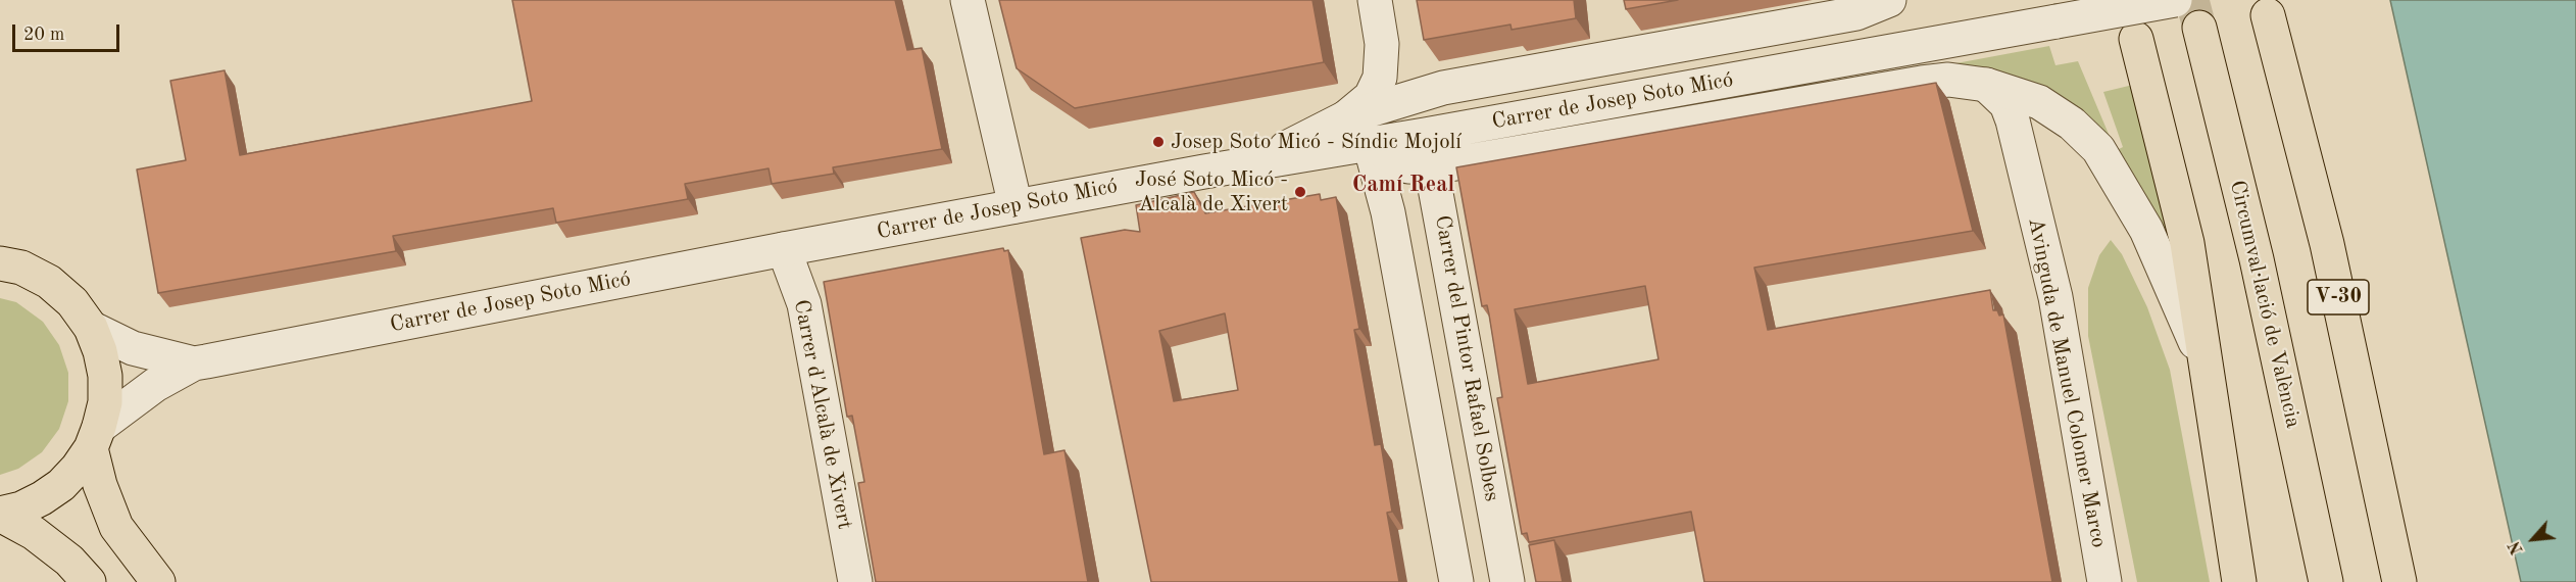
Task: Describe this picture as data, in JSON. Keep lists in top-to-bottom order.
{
  "streets": {
    "main road": ["V-30", "Circumval·lació de València"],
    "street": [
      "Carrer de Josep Soto Micó",
      "Carrer del Pintor Rafael Solbes",
      "Avinguda de Manuel Colomer Marco",
      "Carrer d'Alcalà de Xivert"
    ]
  },
  "crossings": [
    ["Carrer de Josep Soto Micó", "Carrer del Pintor Rafael Solbes"],
    ["Carrer de Josep Soto Micó", "Carrer d'Alcalà de Xivert"]
  ],
  "districts": ["Camí Real"],
  "places": ["Josep Soto Micó - Síndic Mojolí", "José Soto Micó - Alcalà de Xivert"],
  "scale_bar": "20 m",
  "north": "bottom left"
}
